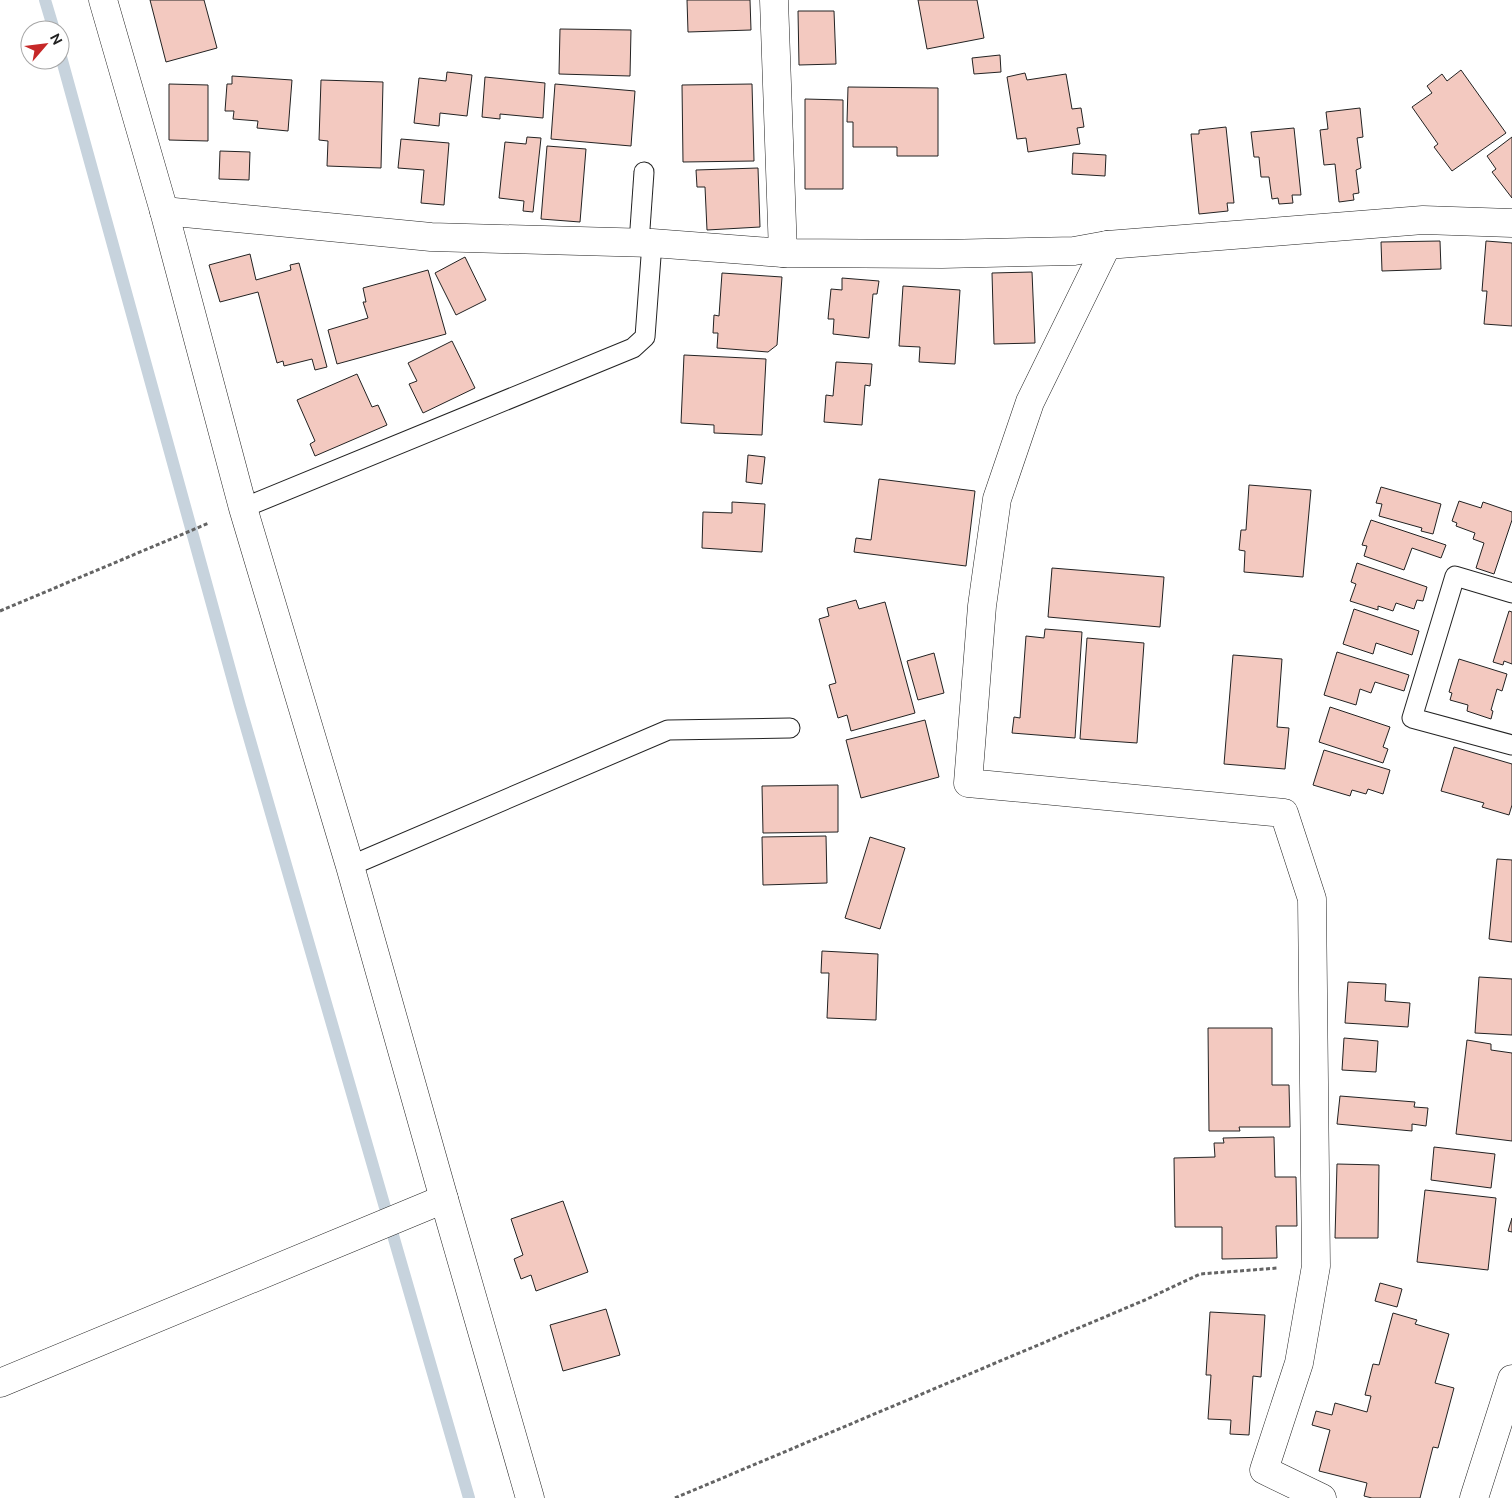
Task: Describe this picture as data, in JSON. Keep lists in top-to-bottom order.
{
  "north": "top right"
}
